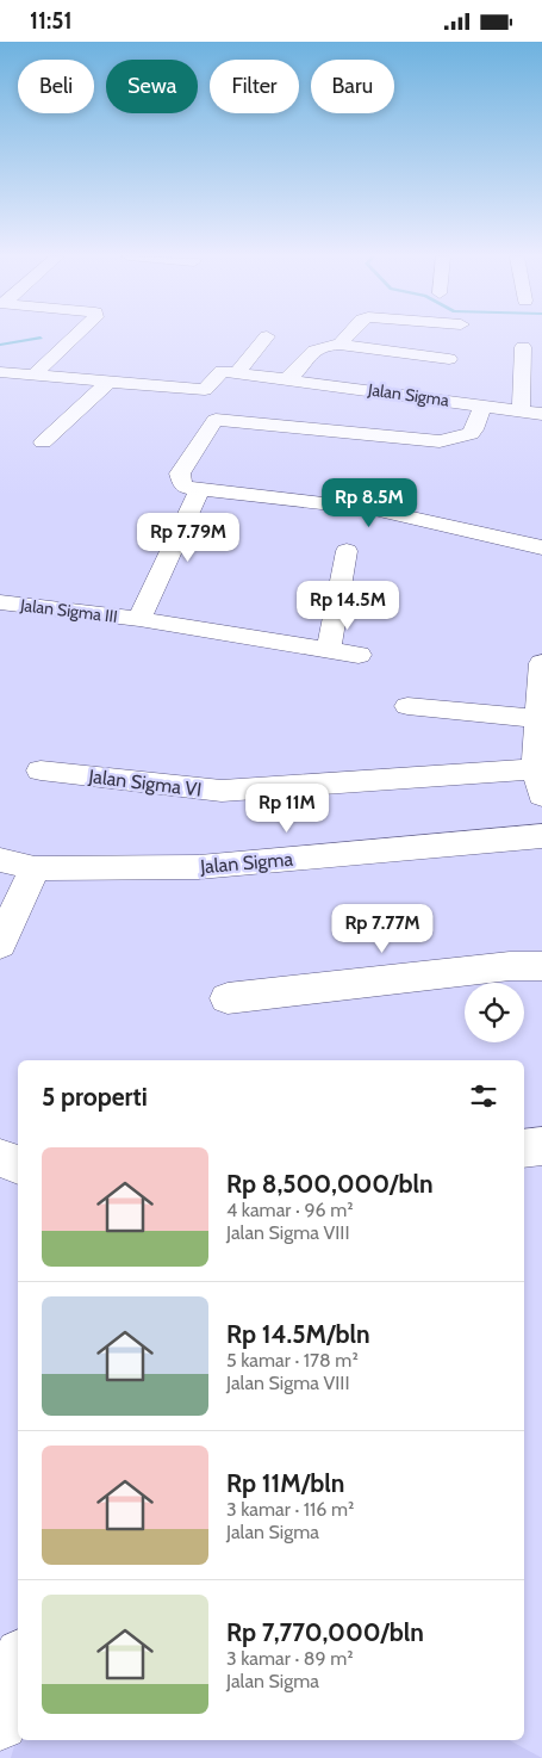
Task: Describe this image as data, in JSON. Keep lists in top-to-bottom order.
{
  "streets": {
    "street": ["Jalan Sigma", "Jalan Sigma III", "Jalan Sigma VI"]
  },
  "page": {
    "status": "11:51",
    "chip": [
      "Beli",
      "Sewa",
      "Filter",
      "Baru"
    ],
    "price": [
      "Rp 8.5M",
      "Rp 7.79M",
      "Rp 14.5M",
      "Rp 11M",
      "Rp 7.77M"
    ],
    "heading": "5 properti",
    "list": [
      {
        "name": "Rp 8,500,000/bln",
        "note": "4 kamar · 96 m² · Jalan Sigma VIII"
      },
      {
        "name": "Rp 14.5M/bln",
        "note": "5 kamar · 178 m² · Jalan Sigma VIII"
      },
      {
        "name": "Rp 11M/bln",
        "note": "3 kamar · 116 m² · Jalan Sigma"
      },
      {
        "name": "Rp 7,770,000/bln",
        "note": "3 kamar · 89 m² · Jalan Sigma"
      }
    ]
  }
}
